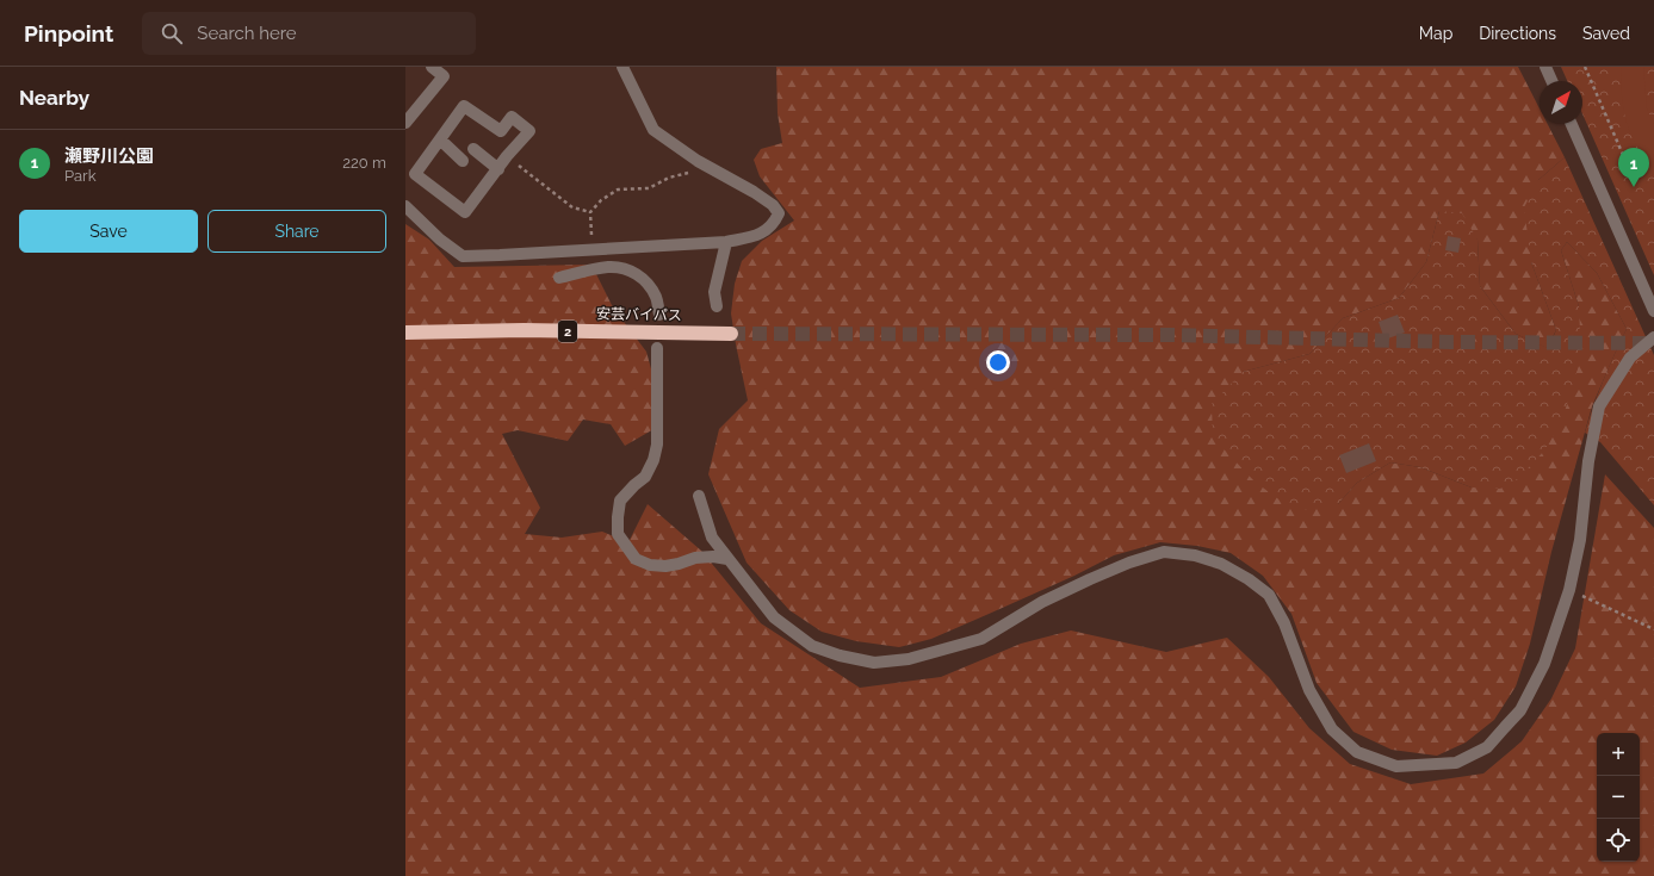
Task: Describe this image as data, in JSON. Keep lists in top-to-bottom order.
{
  "streets": {
    "highway": ["安芸バイパス", "2"]
  },
  "north": "top right",
  "page": {
    "header": "Pinpoint",
    "search": "Search here",
    "nav": ["Map", "Directions", "Saved"],
    "heading": "Nearby",
    "list": [
      {
        "mark": "1",
        "name": "瀬野川公園",
        "note": "Park",
        "value": "220 m"
      }
    ],
    "pins": "1",
    "buttons": ["Save", "Share"],
    "map_buttons": ["+", "−"]
  }
}
